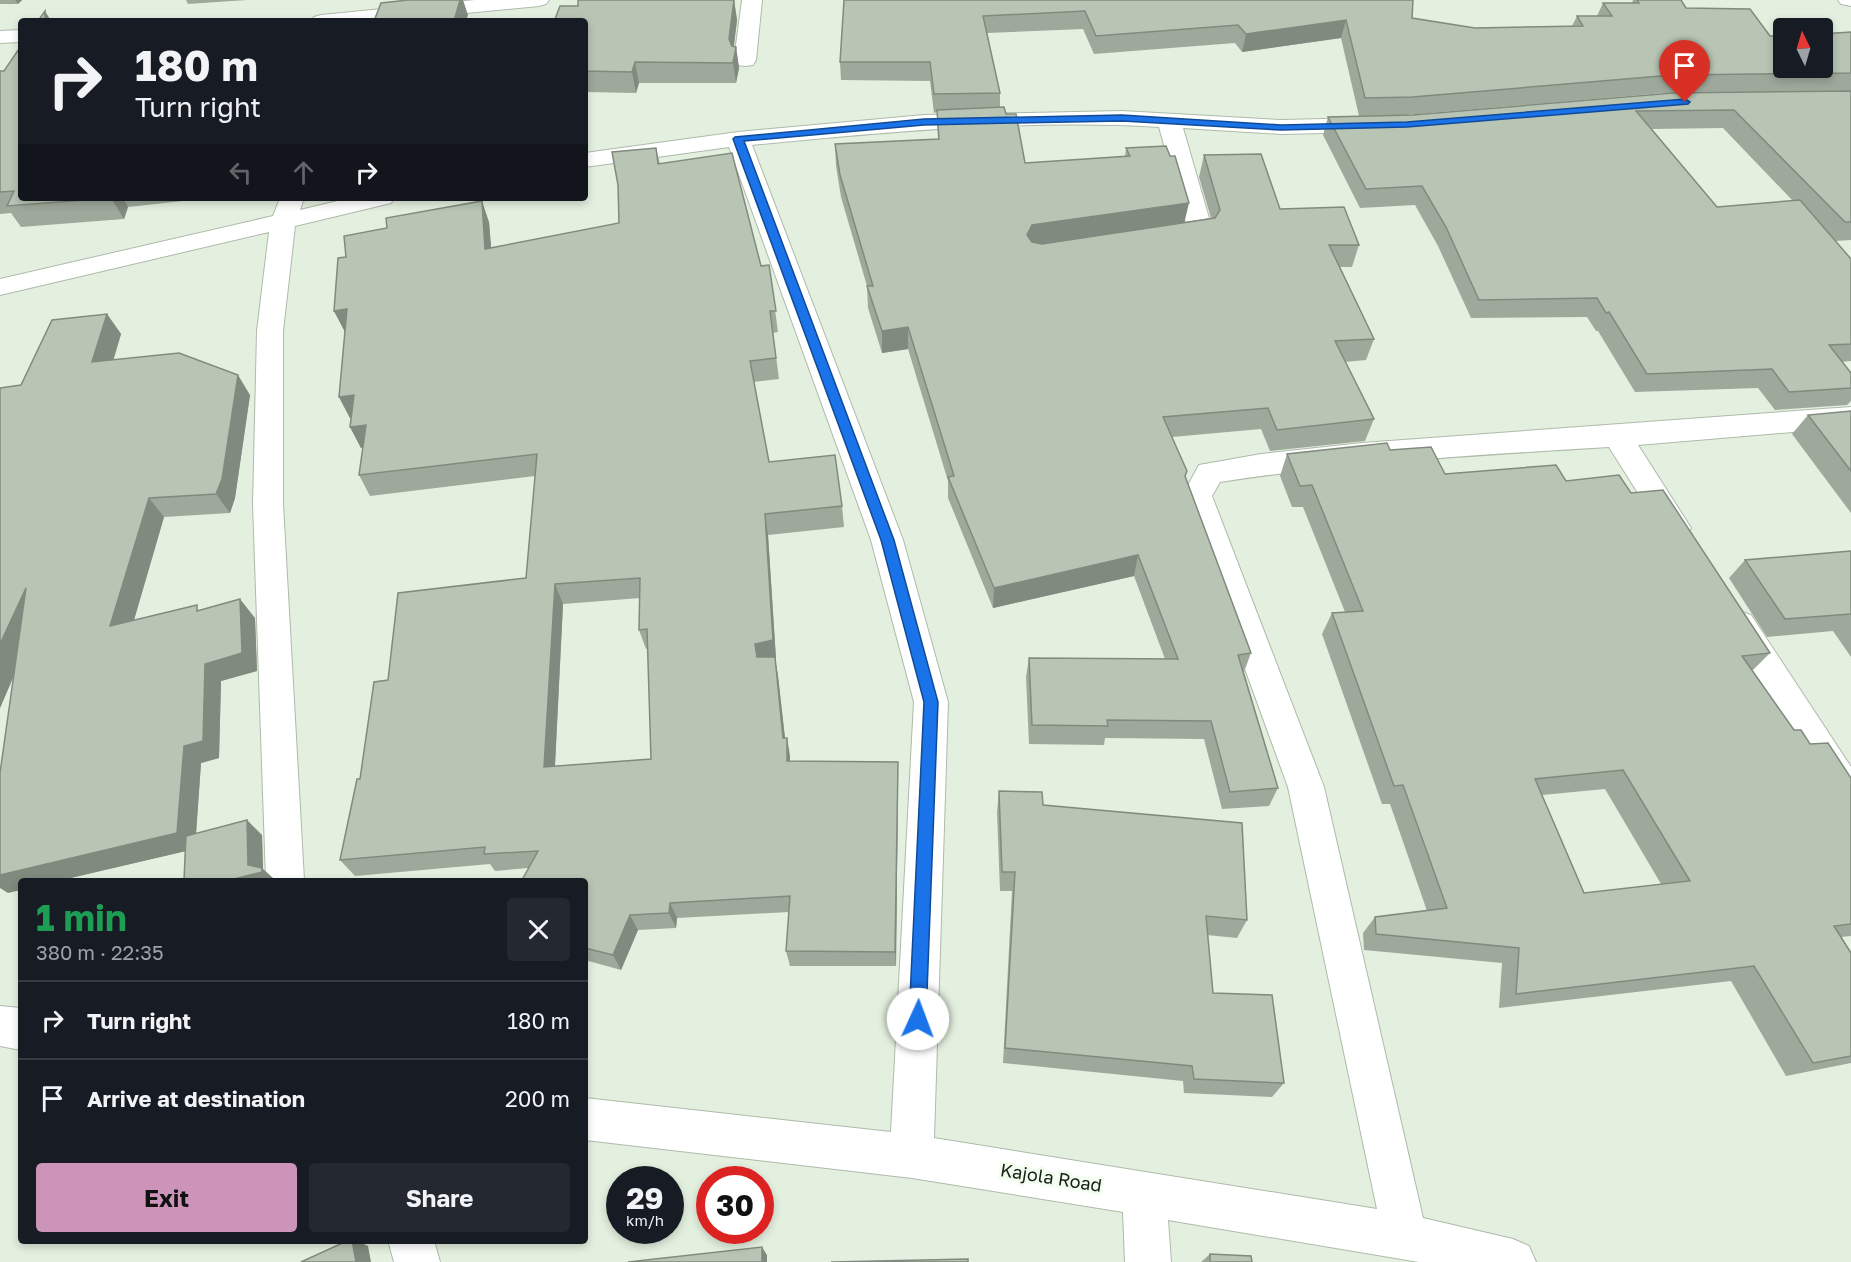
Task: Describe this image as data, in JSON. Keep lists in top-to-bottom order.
{
  "streets": {
    "street": ["Kajola Road"]
  },
  "north": "top",
  "page": {
    "turn": ["180 m", "Turn right"],
    "heading": ["1 min", "380 m · 22:35"],
    "list": [
      {
        "name": "Turn right",
        "value": "180 m"
      },
      {
        "name": "Arrive at destination",
        "value": "200 m"
      }
    ],
    "buttons": ["Exit", "Share"],
    "speed": "29 km/h",
    "limit": "30"
  }
}
